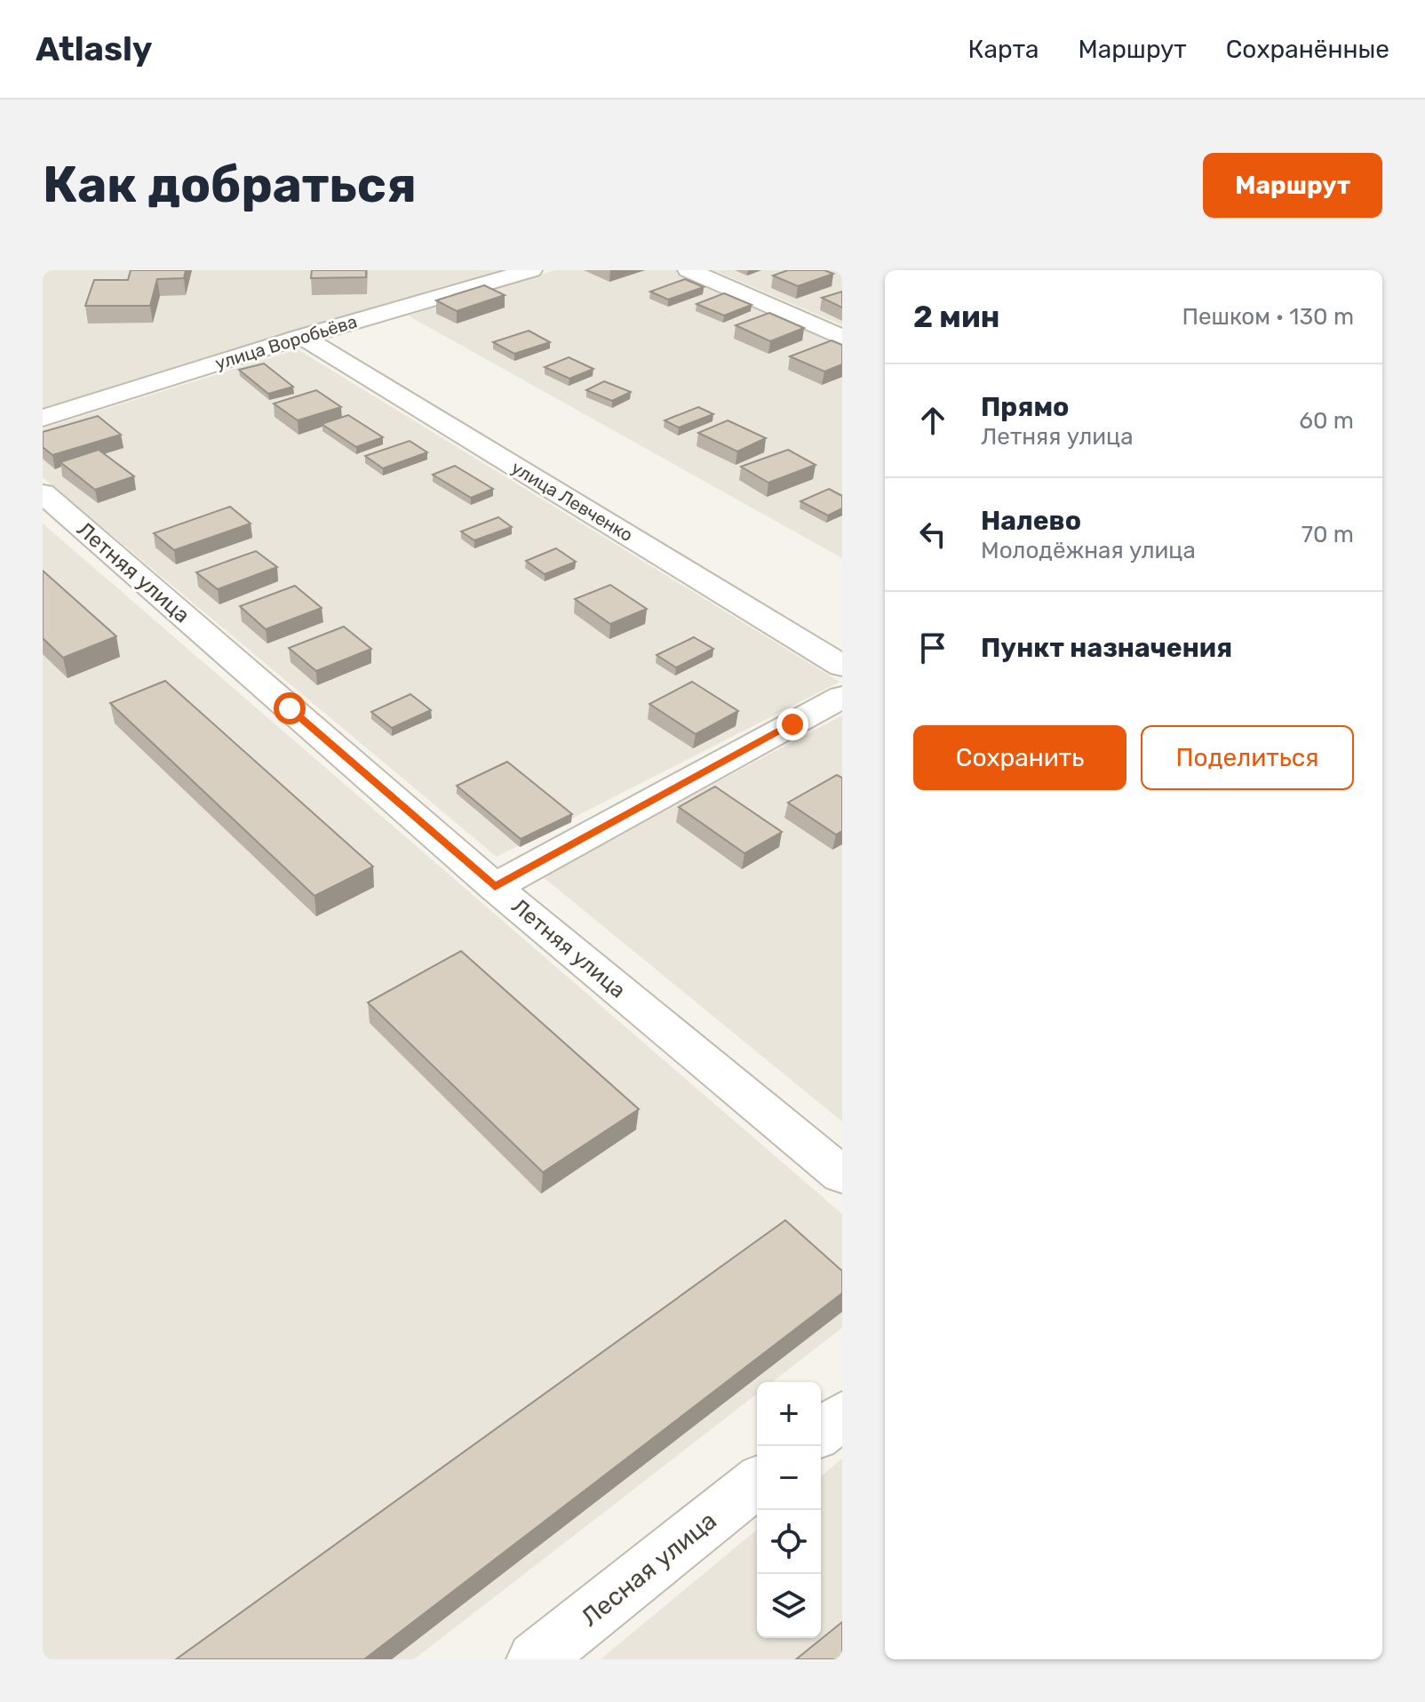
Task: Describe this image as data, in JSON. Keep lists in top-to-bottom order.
{
  "streets": {
    "street": [
      "улица Воробьёва",
      "улица Левченко",
      "Летняя улица",
      "Лесная улица"
    ]
  },
  "crossings": [
    ["улица Воробьёва", "улица Левченко"]
  ],
  "page": {
    "header": "Atlasly",
    "nav": ["Карта", "Маршрут", "Сохранённые"],
    "buttons": [
      "Маршрут",
      ["Сохранить", "Поделиться"]
    ],
    "title": "Как добраться",
    "heading": ["2 мин", "Пешком · 130 m"],
    "list": [
      ["Прямо", "Летняя улица", "60 m"],
      ["Налево", "Молодёжная улица", "70 m"],
      "Пункт назначения"
    ],
    "map_buttons": ["+", "−"]
  }
}
